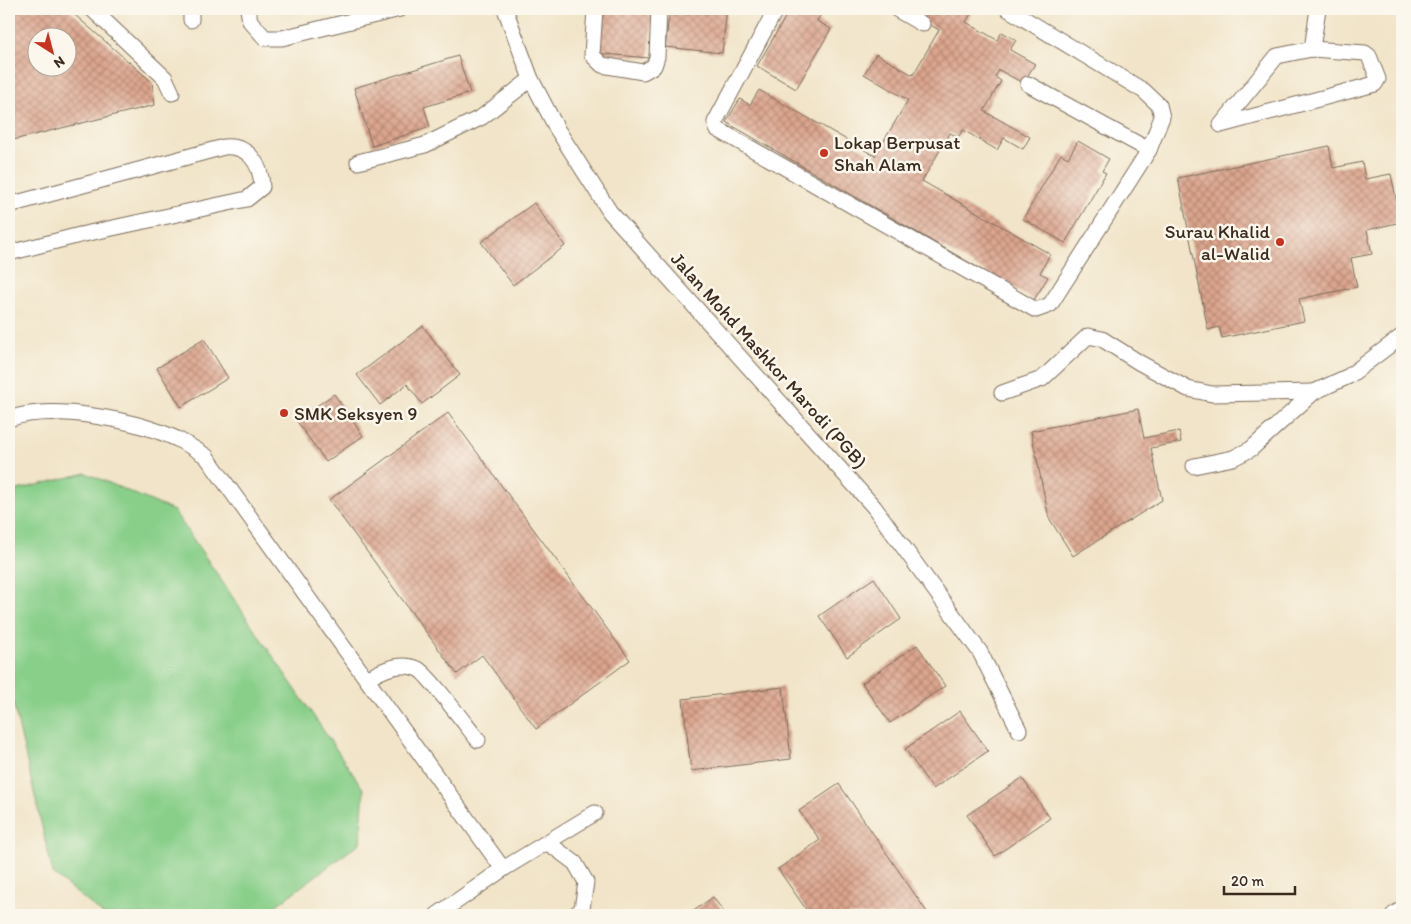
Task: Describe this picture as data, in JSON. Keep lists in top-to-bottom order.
{
  "streets": {
    "lane": ["Jalan Mohd Mashkor Marodi (PGB)"]
  },
  "places": ["Lokap Berpusat Shah Alam", "Surau Khalid al-Walid", "SMK Seksyen 9"],
  "scale_bar": "20 m",
  "north": "bottom right"
}
